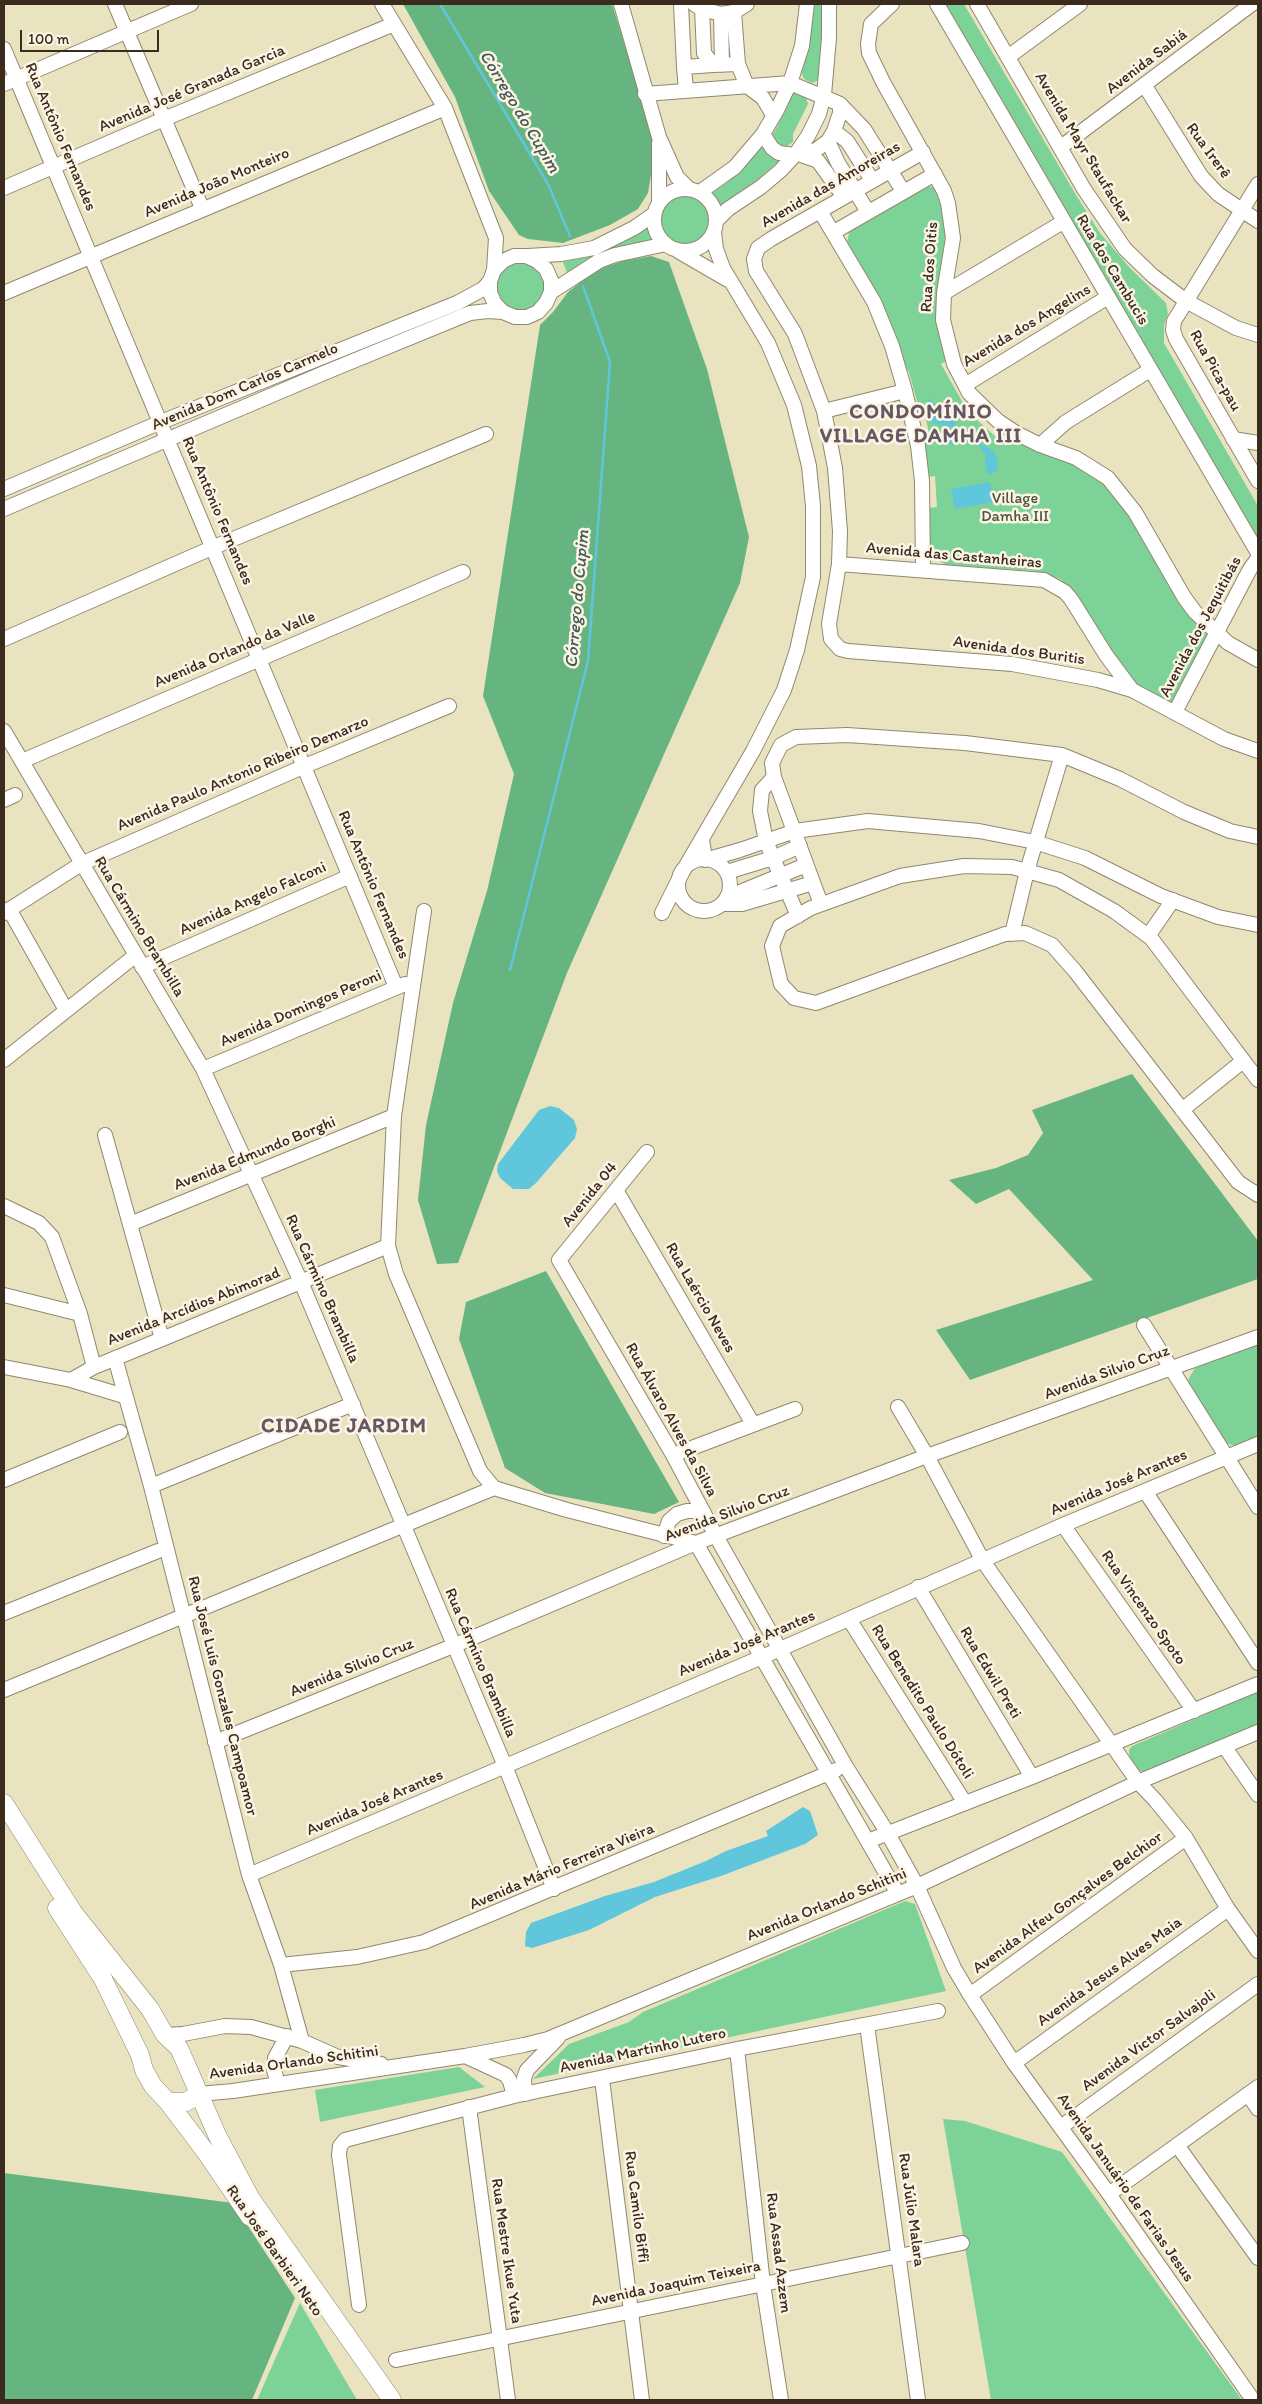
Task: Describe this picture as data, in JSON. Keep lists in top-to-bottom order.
{
  "streets": {
    "main road": ["Rua José Barbieri Neto"],
    "street": [
      "Avenida Sabiá",
      "Avenida José Granada Garcia",
      "Rua Antônio Fernandes",
      "Avenida Mayr Staufackar",
      "Rua Irerê",
      "Avenida João Monteiro",
      "Avenida das Amoreiras",
      "Rua dos Oitis",
      "Rua dos Cambucis",
      "Avenida dos Angelins",
      "Rua Pica-pau",
      "Avenida Dom Carlos Carmelo",
      "Avenida das Castanheiras",
      "Avenida dos Jequitibás",
      "Avenida Orlando da Valle",
      "Avenida dos Buritis",
      "Avenida Paulo Antonio Ribeiro Demarzo",
      "Avenida Angelo Falconi",
      "Rua Cármino Brambilla",
      "Avenida Domingos Peroni",
      "Avenida Edmundo Borghi",
      "Avenida 04",
      "Rua Laércio Neves",
      "Avenida Arcídios Abimorad",
      "Avenida Silvio Cruz",
      "Rua Álvaro Alves da Silva",
      "Avenida José Arantes",
      "Rua Vincenzo Spoto",
      "Rua Edwil Preti",
      "Rua José Luís Gonzales Campoamor",
      "Rua Benedito Paulo Dótoli",
      "Avenida Mário Ferreira Vieira",
      "Avenida Alfeu Gonçalves Belchior",
      "Avenida Orlando Schitini",
      "Avenida Jesus Alves Maia",
      "Avenida Victor Salvajoli",
      "Avenida Martinho Lutero",
      "Avenida Januário de Farias Jesus",
      "Rua Camilo Biffi",
      "Rua Júlio Malara",
      "Rua Mestre Ikue Yuta",
      "Rua Assad Azzem",
      "Avenida Joaquim Teixeira"
    ]
  },
  "crossings": [
    ["Avenida Sabiá", "Avenida Mayr Staufackar"],
    ["Avenida Sabiá", "Rua Irerê"],
    ["Avenida José Granada Garcia", "Rua Antônio Fernandes"],
    ["Rua Antônio Fernandes", "Avenida João Monteiro"],
    ["Rua Antônio Fernandes", "Avenida Dom Carlos Carmelo"],
    ["Rua Antônio Fernandes", "Avenida Orlando da Valle"],
    ["Rua Antônio Fernandes", "Avenida Paulo Antonio Ribeiro Demarzo"],
    ["Rua Antônio Fernandes", "Avenida Angelo Falconi"],
    ["Rua Antônio Fernandes", "Avenida Domingos Peroni"],
    ["Avenida Mayr Staufackar", "Rua Pica-pau"],
    ["Rua Irerê", "Rua Pica-pau"],
    ["Avenida das Amoreiras", "Rua dos Oitis"],
    ["Rua dos Oitis", "Avenida dos Angelins"],
    ["Rua dos Oitis", "Avenida dos Jequitibás"],
    ["Rua dos Cambucis", "Avenida dos Angelins"],
    ["Avenida das Castanheiras", "Avenida dos Buritis"],
    ["Avenida dos Jequitibás", "Avenida dos Buritis"],
    ["Avenida Orlando da Valle", "Rua Cármino Brambilla"],
    ["Avenida Paulo Antonio Ribeiro Demarzo", "Rua Cármino Brambilla"],
    ["Avenida Angelo Falconi", "Rua Cármino Brambilla"],
    ["Rua Cármino Brambilla", "Avenida Domingos Peroni"],
    ["Rua Cármino Brambilla", "Avenida Edmundo Borghi"],
    ["Rua Cármino Brambilla", "Avenida Arcídios Abimorad"],
    ["Rua Cármino Brambilla", "Avenida Silvio Cruz"],
    ["Rua Cármino Brambilla", "Avenida José Arantes"],
    ["Rua Cármino Brambilla", "Avenida Mário Ferreira Vieira"],
    ["Avenida 04", "Rua Laércio Neves"],
    ["Avenida 04", "Rua Álvaro Alves da Silva"],
    ["Avenida Arcídios Abimorad", "Rua José Luís Gonzales Campoamor"],
    ["Avenida Silvio Cruz", "Rua Álvaro Alves da Silva"],
    ["Avenida Silvio Cruz", "Rua José Luís Gonzales Campoamor"],
    ["Rua Álvaro Alves da Silva", "Avenida José Arantes"],
    ["Rua Álvaro Alves da Silva", "Avenida Mário Ferreira Vieira"],
    ["Rua Álvaro Alves da Silva", "Avenida Orlando Schitini"],
    ["Rua Álvaro Alves da Silva", "Avenida Januário de Farias Jesus"],
    ["Avenida José Arantes", "Rua Vincenzo Spoto"],
    ["Avenida José Arantes", "Rua Edwil Preti"],
    ["Avenida José Arantes", "Rua José Luís Gonzales Campoamor"],
    ["Avenida José Arantes", "Rua Benedito Paulo Dótoli"],
    ["Rua José Luís Gonzales Campoamor", "Avenida Mário Ferreira Vieira"],
    ["Rua José Luís Gonzales Campoamor", "Avenida Orlando Schitini"],
    ["Avenida Alfeu Gonçalves Belchior", "Avenida Januário de Farias Jesus"],
    ["Avenida Orlando Schitini", "Avenida Januário de Farias Jesus"],
    ["Avenida Orlando Schitini", "Rua José Barbieri Neto"],
    ["Avenida Jesus Alves Maia", "Avenida Januário de Farias Jesus"],
    ["Avenida Victor Salvajoli", "Avenida Januário de Farias Jesus"],
    ["Avenida Martinho Lutero", "Rua Camilo Biffi"],
    ["Avenida Martinho Lutero", "Rua Júlio Malara"],
    ["Avenida Martinho Lutero", "Rua Mestre Ikue Yuta"],
    ["Avenida Martinho Lutero", "Rua Assad Azzem"],
    ["Rua Camilo Biffi", "Avenida Joaquim Teixeira"],
    ["Rua Júlio Malara", "Avenida Joaquim Teixeira"],
    ["Rua Mestre Ikue Yuta", "Avenida Joaquim Teixeira"],
    ["Rua Assad Azzem", "Avenida Joaquim Teixeira"]
  ],
  "districts": ["CONDOMÍNIO VILLAGE DAMHA III", "CIDADE JARDIM"],
  "water": ["Córrego do Cupim"],
  "parks": ["Village Damha III"],
  "scale_bar": "100 m"
}
